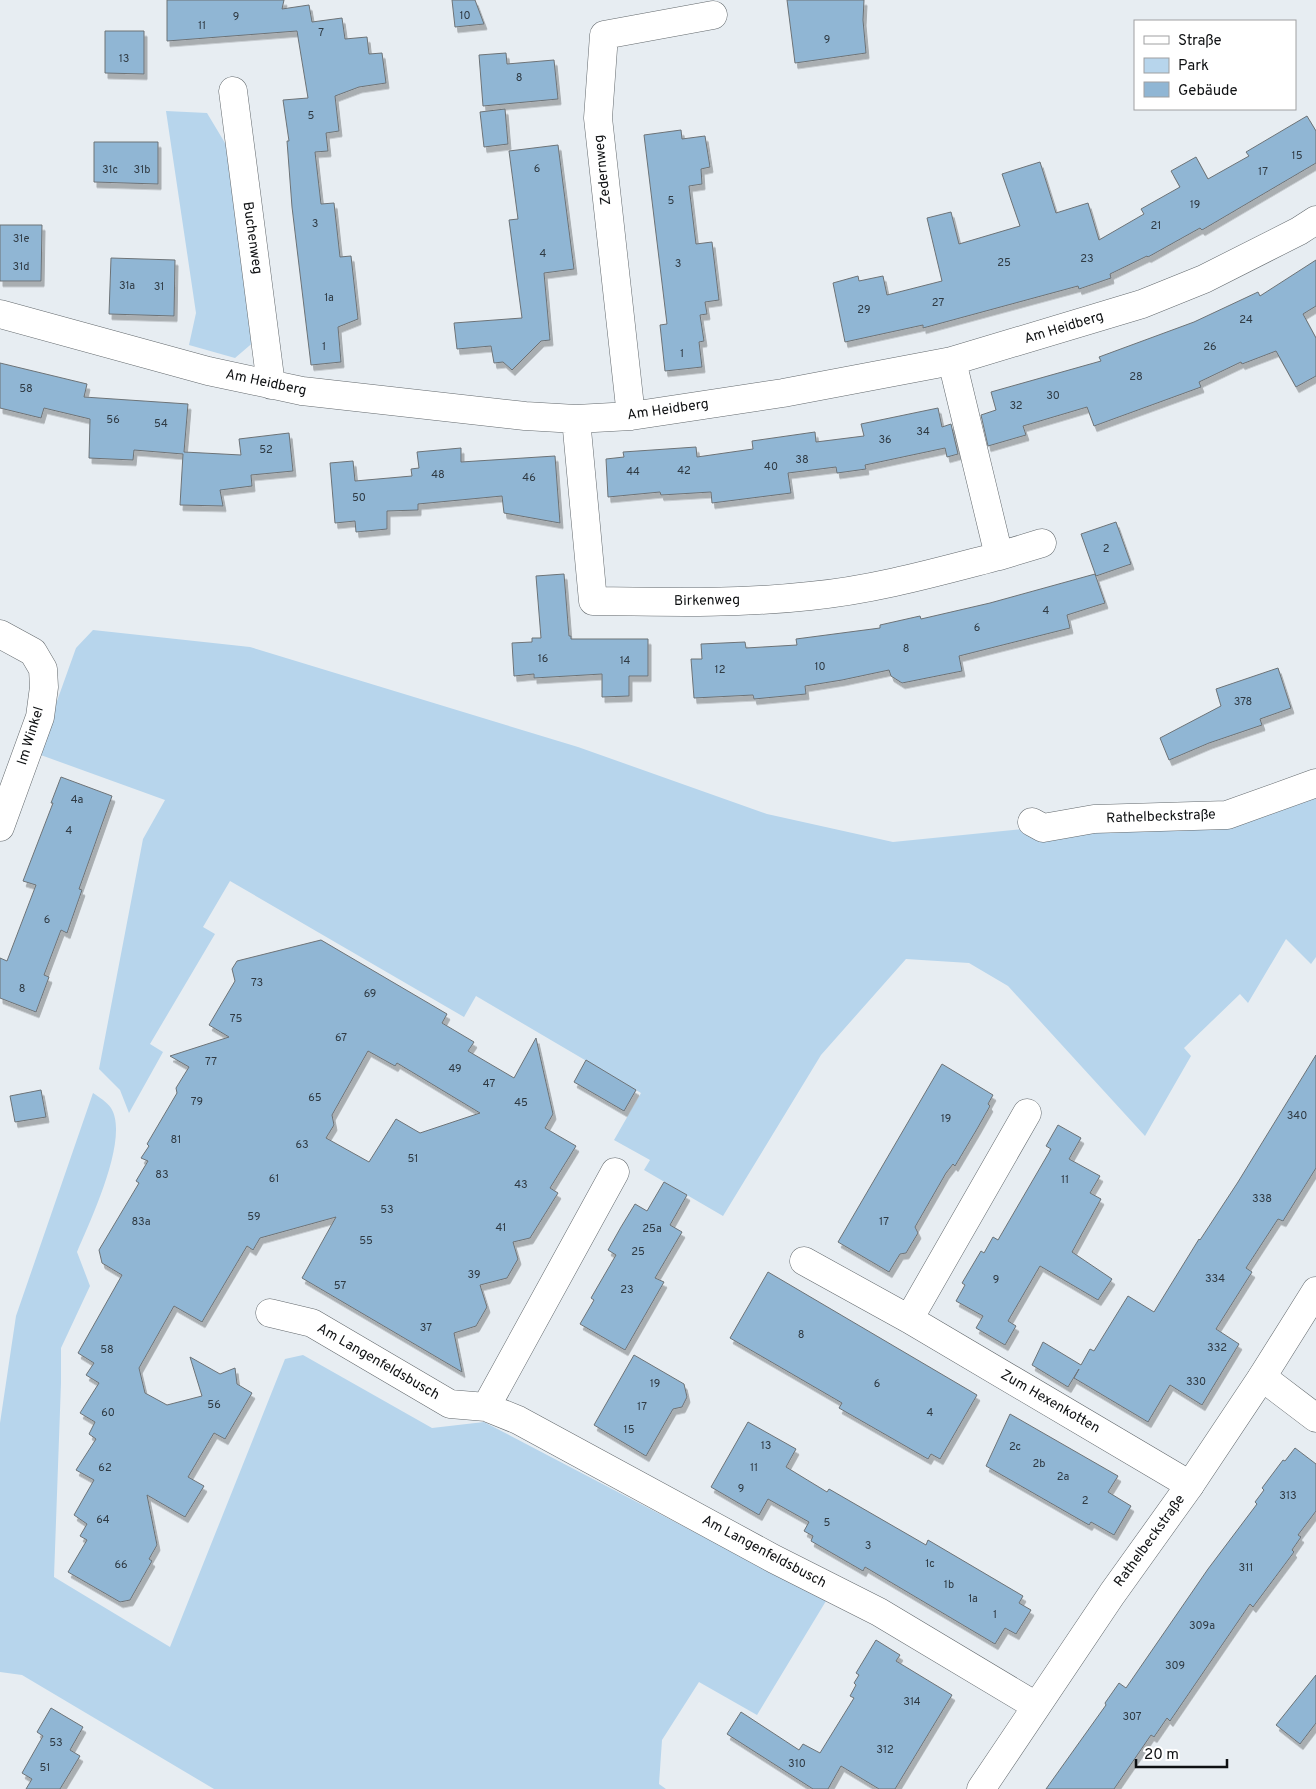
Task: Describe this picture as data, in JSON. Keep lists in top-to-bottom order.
{
  "streets": {
    "street": [
      "Zedernweg",
      "Buchenweg",
      "Am Heidberg",
      "Birkenweg",
      "Im Winkel",
      "Rathelbeckstraße",
      "Am Langenfeldsbusch",
      "Zum Hexenkotten"
    ]
  },
  "crossings": [
    ["Zedernweg", "Am Heidberg"],
    ["Buchenweg", "Am Heidberg"],
    ["Am Heidberg", "Birkenweg"],
    ["Rathelbeckstraße", "Am Langenfeldsbusch"],
    ["Rathelbeckstraße", "Zum Hexenkotten"]
  ],
  "house_numbers": [
    "10",
    "9",
    "11",
    "7",
    "9",
    "13",
    "8",
    "5",
    "15",
    "6",
    "31c",
    "31b",
    "17",
    "5",
    "19",
    "3",
    "21",
    "31e",
    "4",
    "23",
    "25",
    "3",
    "31d",
    "31a",
    "31",
    "1a",
    "27",
    "29",
    "24",
    "1",
    "26",
    "1",
    "28",
    "58",
    "30",
    "32",
    "56",
    "54",
    "34",
    "36",
    "52",
    "38",
    "40",
    "42",
    "44",
    "48",
    "46",
    "50",
    "2",
    "4",
    "6",
    "8",
    "16",
    "14",
    "10",
    "12",
    "378",
    "4a",
    "4",
    "6",
    "73",
    "8",
    "69",
    "75",
    "67",
    "77",
    "49",
    "47",
    "65",
    "79",
    "45",
    "340",
    "19",
    "81",
    "63",
    "51",
    "83",
    "61",
    "11",
    "43",
    "338",
    "53",
    "59",
    "83a",
    "17",
    "41",
    "25a",
    "55",
    "25",
    "39",
    "334",
    "9",
    "57",
    "23",
    "37",
    "8",
    "332",
    "58",
    "330",
    "19",
    "6",
    "56",
    "17",
    "60",
    "4",
    "15",
    "13",
    "2c",
    "2b",
    "62",
    "11",
    "2a",
    "9",
    "313",
    "2",
    "64",
    "5",
    "3",
    "1c",
    "66",
    "311",
    "1b",
    "1a",
    "1",
    "309a",
    "309",
    "314",
    "307",
    "53",
    "312",
    "310",
    "51"
  ],
  "legend": ["Straße", "Park", "Gebäude"],
  "scale_bar": "20 m"
}
